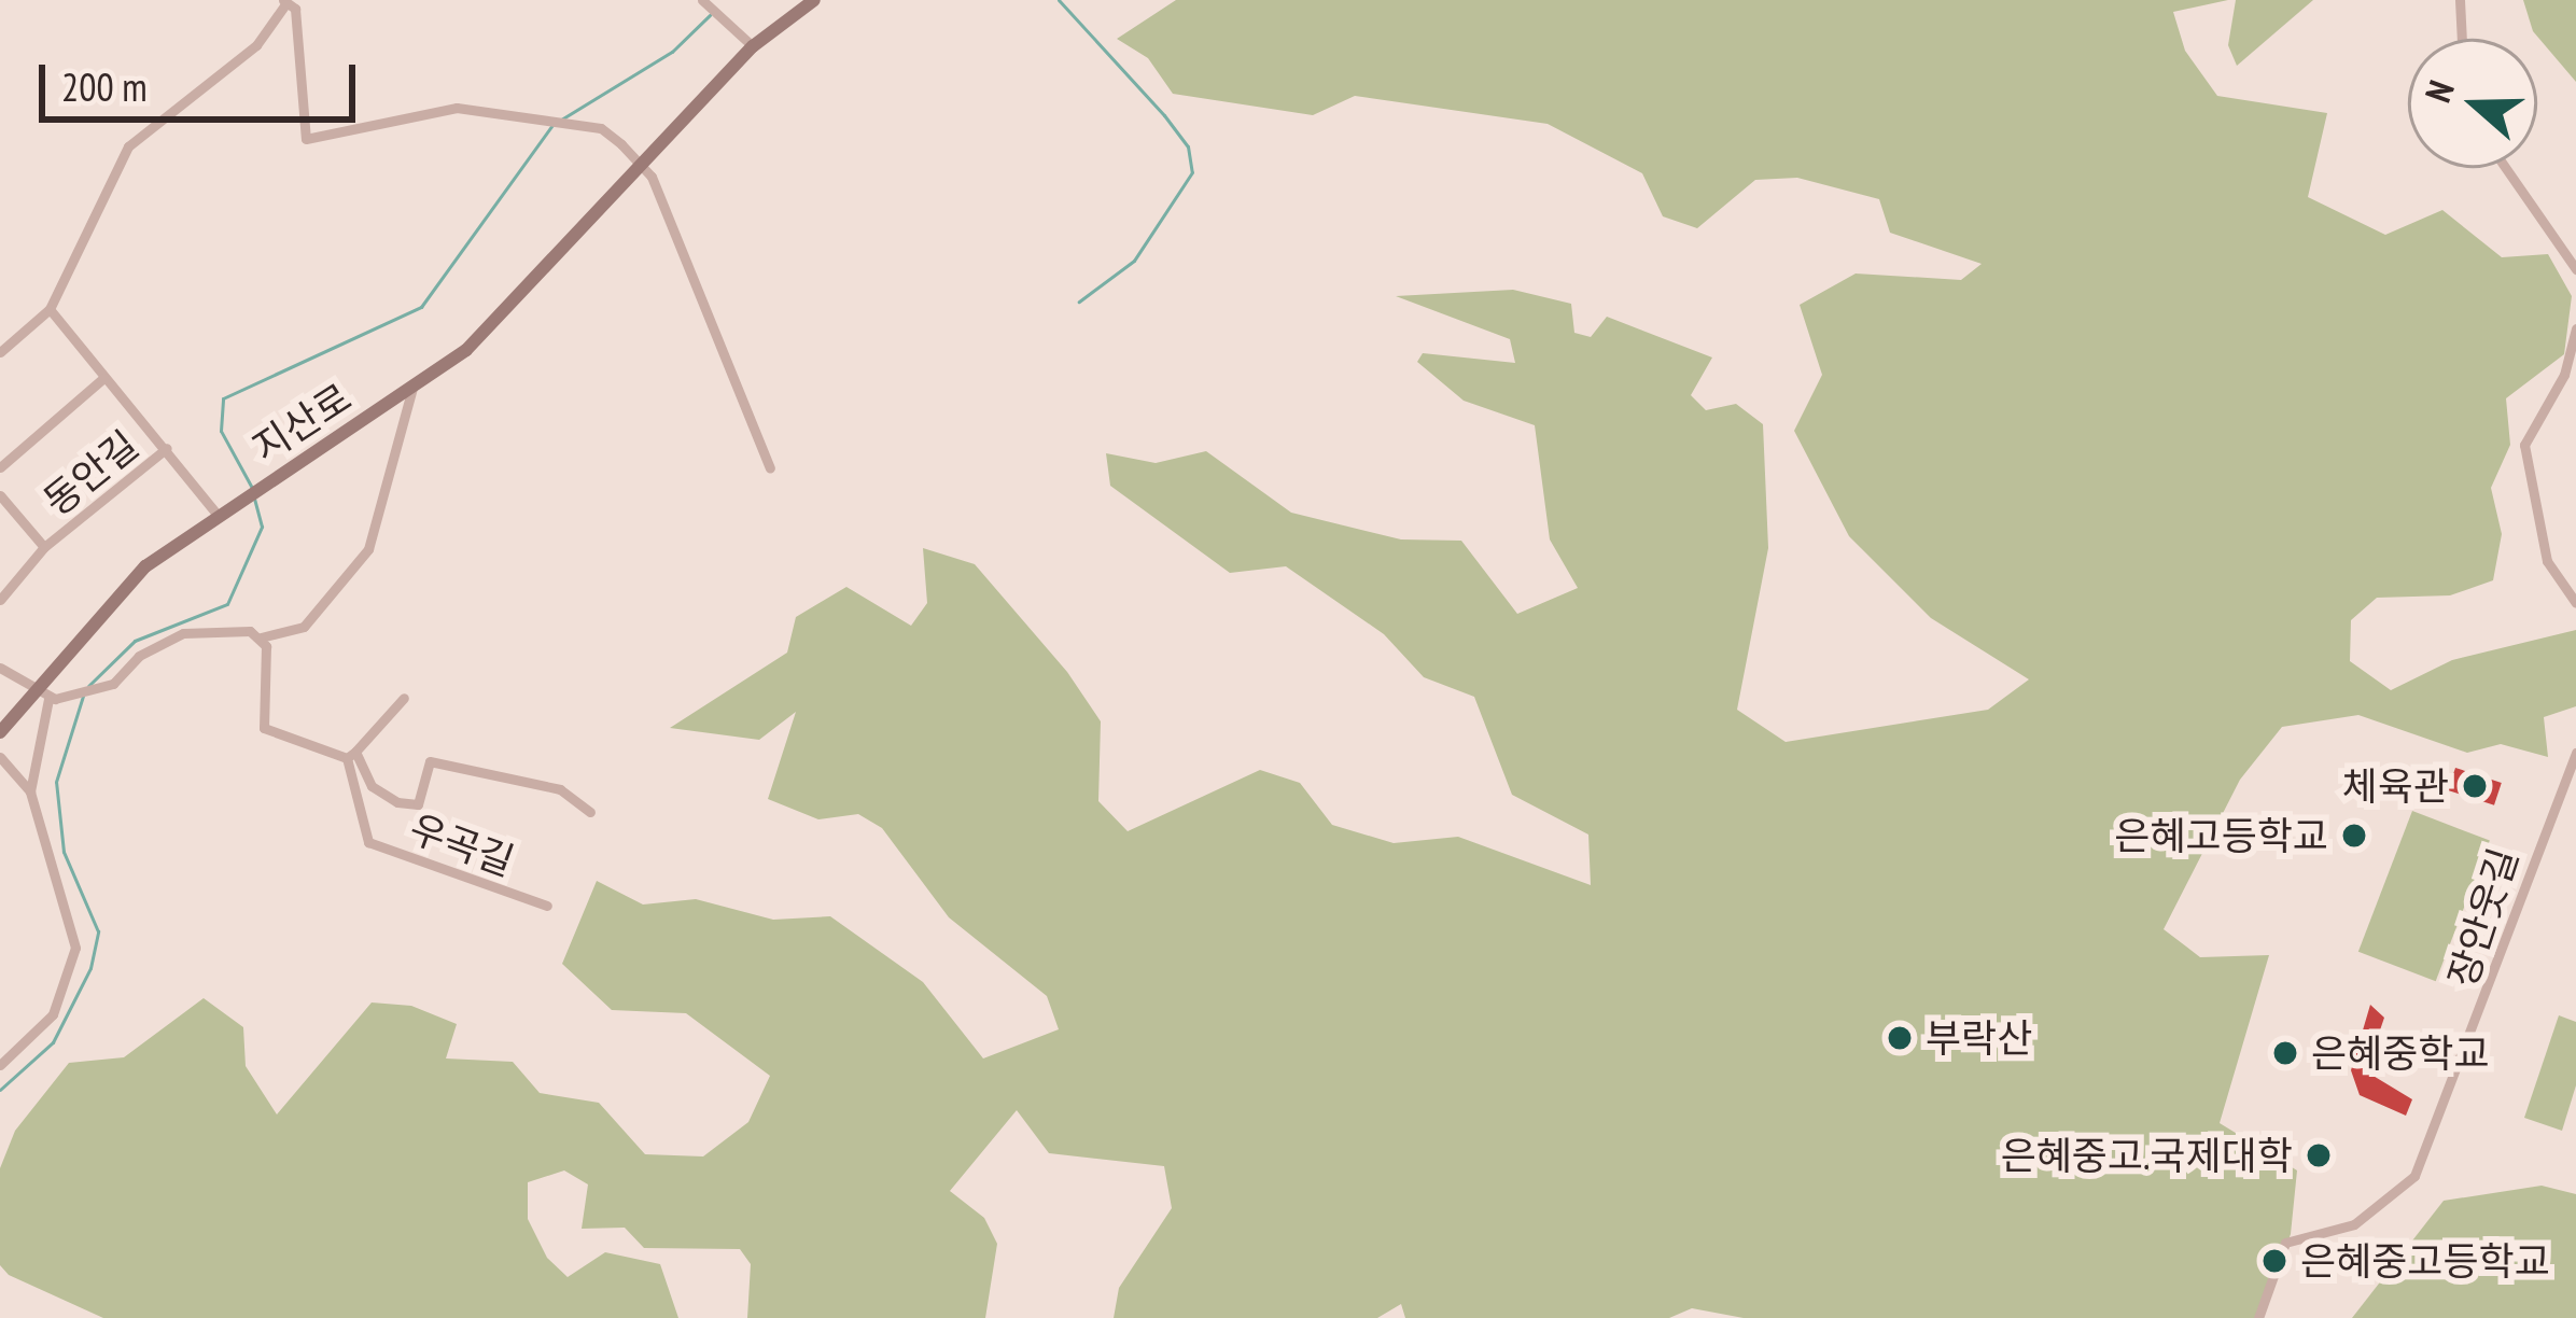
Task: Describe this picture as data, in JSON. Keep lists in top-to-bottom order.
{
  "streets": {
    "main road": ["지산로"],
    "street": ["동안길", "우곡길", "장안웃길"]
  },
  "crossings": [
    ["지산로", "동안길"]
  ],
  "places": [
    "체육관",
    "은혜고등학교",
    "부락산",
    "은혜중학교",
    "은혜중고.국제대학",
    "은혜중고등학교"
  ],
  "scale_bar": "200 m",
  "north": "left"
}
